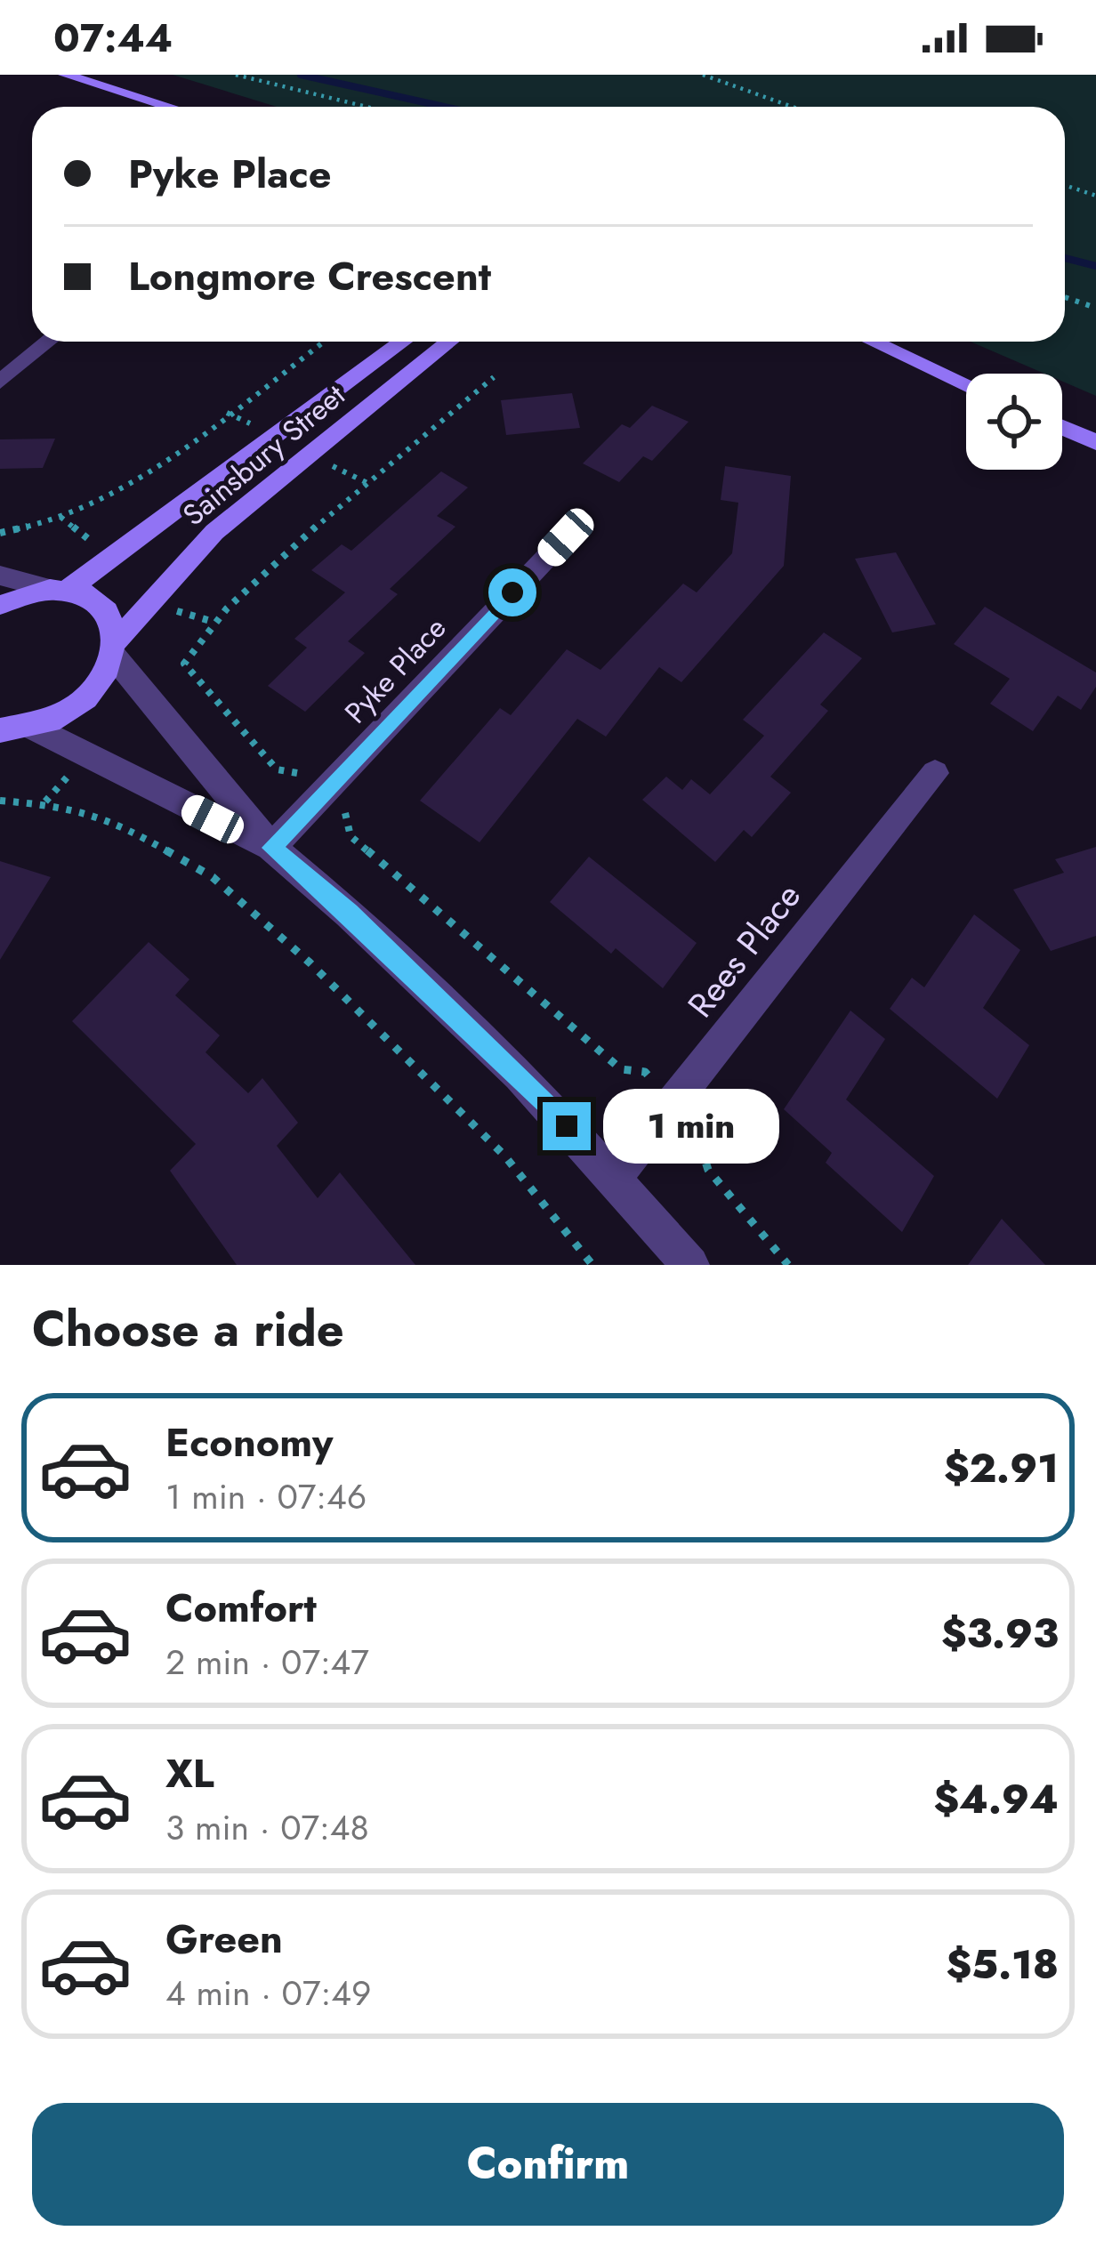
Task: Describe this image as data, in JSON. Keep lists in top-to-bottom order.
{
  "streets": {
    "street": ["Sainsbury Street", "Pyke Place", "Rees Place"]
  },
  "page": {
    "status": "07:44",
    "banner": ["Pyke Place", "Longmore Crescent"],
    "bubble": "1 min",
    "heading": "Choose a ride",
    "list": [
      {
        "name": "Economy",
        "note": "1 min · 07:46",
        "value": "$2.91"
      },
      {
        "name": "Comfort",
        "note": "2 min · 07:47",
        "value": "$3.93"
      },
      {
        "name": "XL",
        "note": "3 min · 07:48",
        "value": "$4.94"
      },
      {
        "name": "Green",
        "note": "4 min · 07:49",
        "value": "$5.18"
      }
    ],
    "buttons": "Confirm"
  }
}
